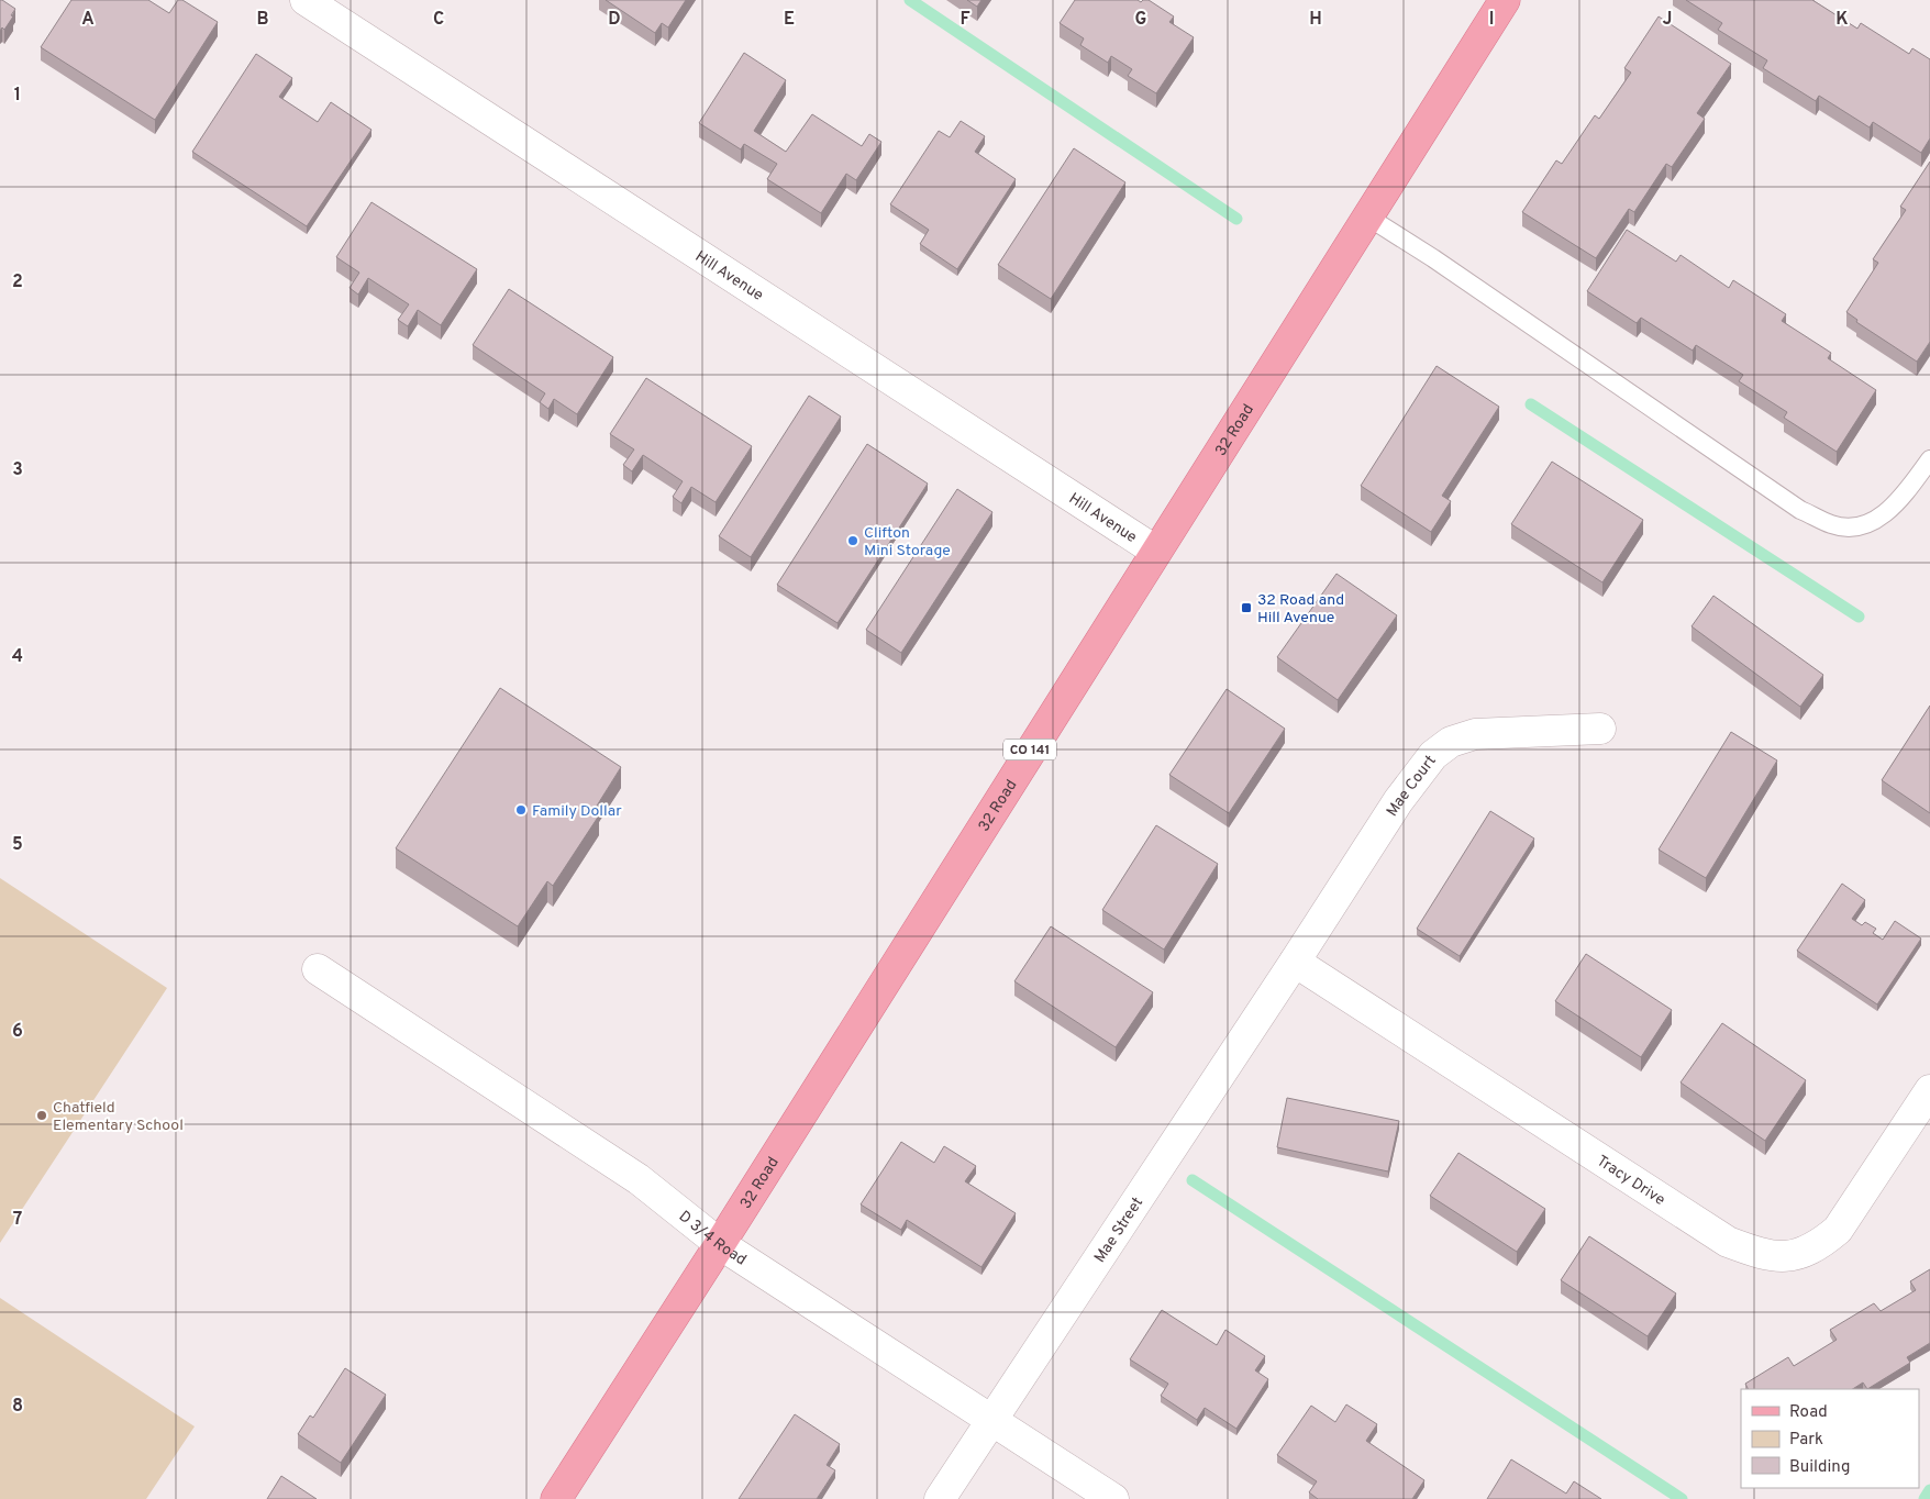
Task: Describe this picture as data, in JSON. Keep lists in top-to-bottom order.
{
  "streets": {
    "main road": ["32 Road", "CO 141"],
    "street": [
      "Hill Avenue",
      "Mae Court",
      "Tracy Drive",
      "Mae Street",
      "D 3/4 Road"
    ]
  },
  "crossings": [
    ["Hill Avenue", "32 Road"],
    ["32 Road", "D 3/4 Road"],
    ["Mae Court", "Tracy Drive"],
    ["Mae Court", "Mae Street"],
    ["Tracy Drive", "Mae Street"],
    ["Mae Street", "D 3/4 Road"]
  ],
  "places": {
    "other": ["Clifton Mini Storage", "Family Dollar", "Chatfield Elementary School"],
    "transit": ["32 Road and Hill Avenue"]
  },
  "legend": ["Road", "Park", "Building"],
  "grid": {
    "columns": [
      "A",
      "B",
      "C",
      "D",
      "E",
      "F",
      "G",
      "H",
      "I",
      "J",
      "K"
    ],
    "rows": [
      "1",
      "2",
      "3",
      "4",
      "5",
      "6",
      "7",
      "8"
    ]
  }
}
